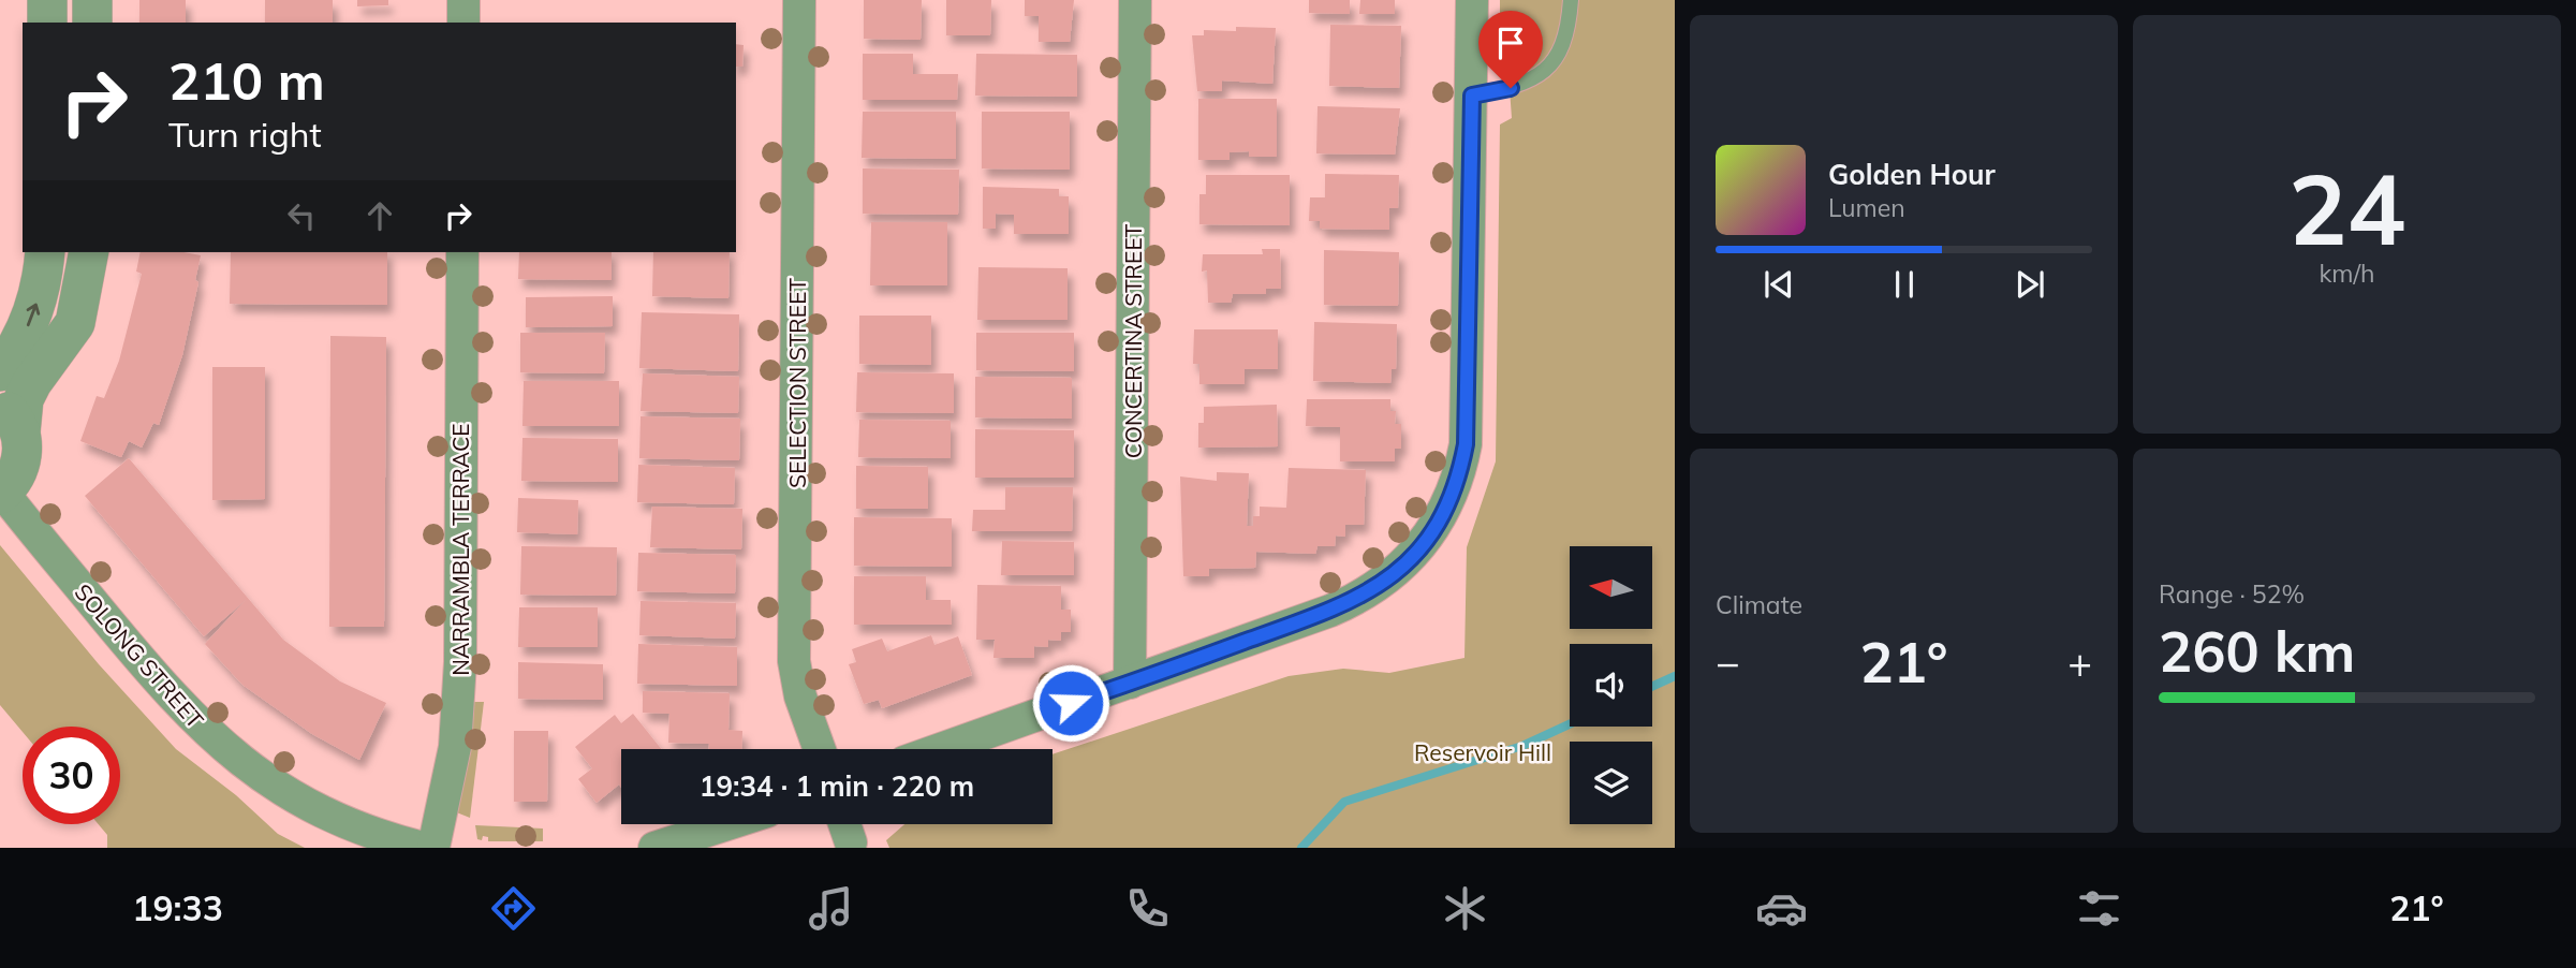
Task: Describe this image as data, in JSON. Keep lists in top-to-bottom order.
{
  "streets": {
    "street": [
      "CONCERTINA STREET",
      "SELECTION STREET",
      "NARRAMBLA TERRACE",
      "SOLONG STREET"
    ]
  },
  "parks": ["Reservoir Hill"],
  "north": "left",
  "page": {
    "tile": [
      ["24", "km/h"],
      "Climate",
      ["Range · 52%", "260 km"]
    ],
    "turn": ["210 m", "Turn right"],
    "song": ["Golden Hour", "Lumen"],
    "heat": ["−", "21°", "+"],
    "limit": "30",
    "trip": "19:34 · 1 min · 220 m",
    "tabs": ["19:33", "21°"]
  }
}
